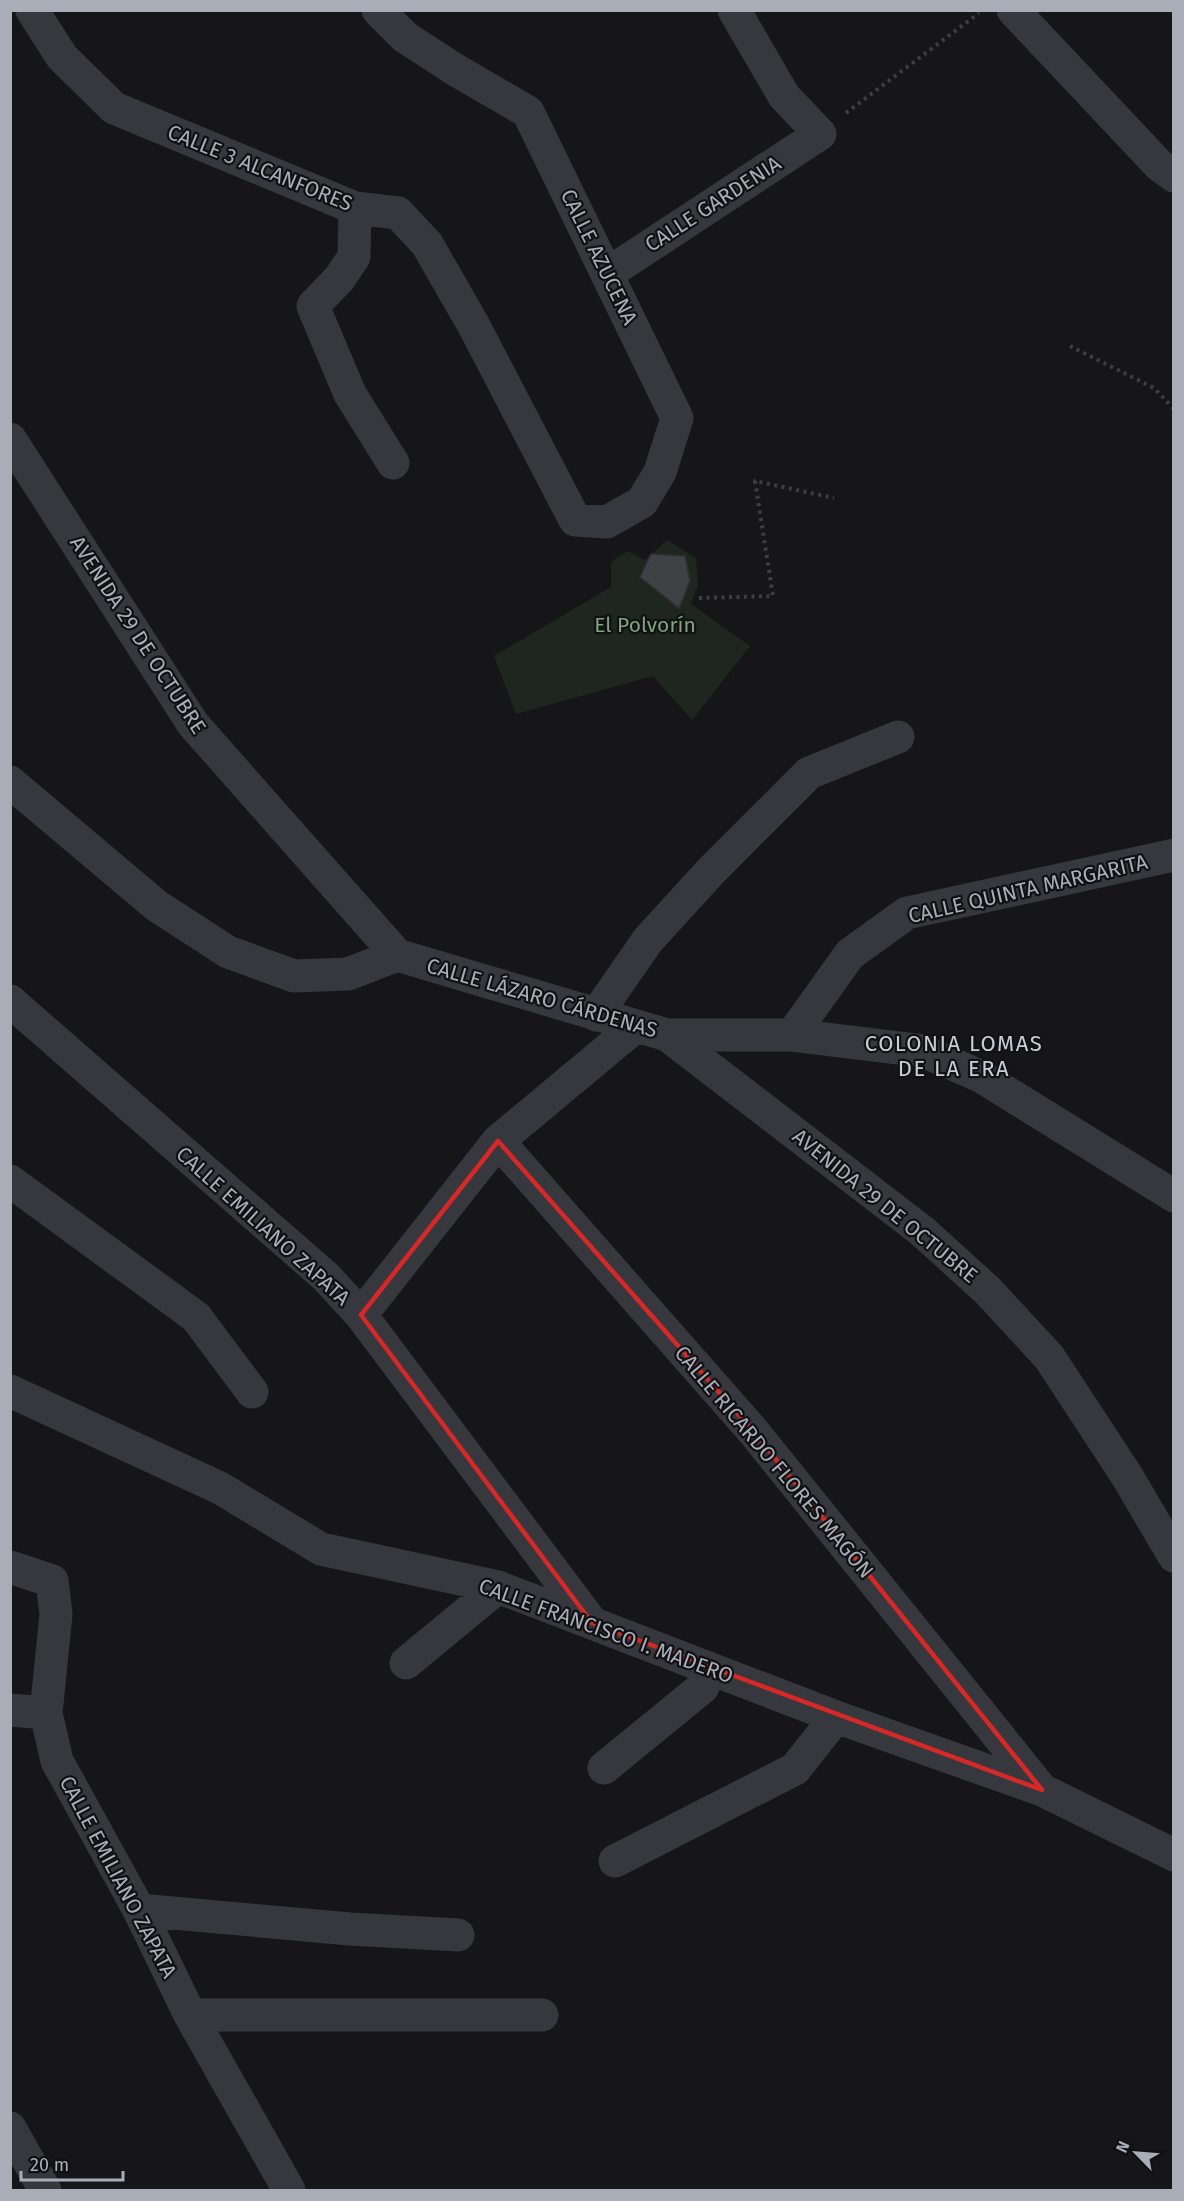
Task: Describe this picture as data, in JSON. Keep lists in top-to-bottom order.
{
  "streets": {
    "street": [
      "CALLE 3 ALCANFORES",
      "CALLE GARDENIA",
      "CALLE AZUCENA",
      "AVENIDA 29 DE OCTUBRE",
      "CALLE QUINTA MARGARITA",
      "CALLE LÁZARO CÁRDENAS",
      "CALLE EMILIANO ZAPATA",
      "CALLE RICARDO FLORES MAGÓN",
      "CALLE FRANCISCO I. MADERO"
    ]
  },
  "crossings": [
    ["CALLE 3 ALCANFORES", "CALLE AZUCENA"],
    ["CALLE GARDENIA", "CALLE AZUCENA"],
    ["AVENIDA 29 DE OCTUBRE", "CALLE LÁZARO CÁRDENAS"],
    ["CALLE QUINTA MARGARITA", "CALLE LÁZARO CÁRDENAS"],
    ["CALLE EMILIANO ZAPATA", "CALLE FRANCISCO I. MADERO"],
    ["CALLE RICARDO FLORES MAGÓN", "CALLE FRANCISCO I. MADERO"]
  ],
  "districts": ["COLONIA LOMAS DE LA ERA"],
  "parks": ["El Polvorín"],
  "scale_bar": "20 m",
  "north": "top left"
}
